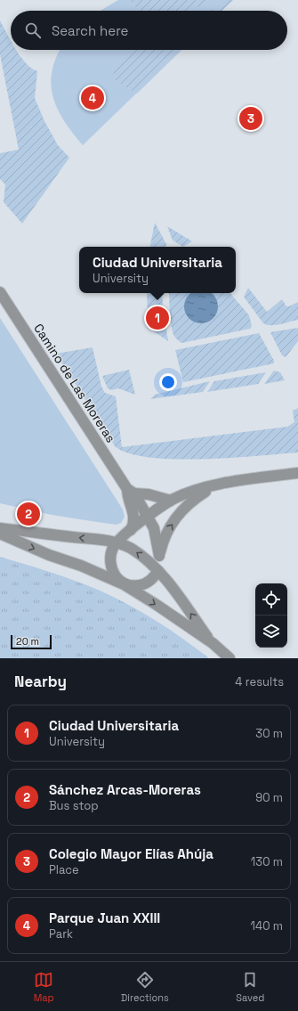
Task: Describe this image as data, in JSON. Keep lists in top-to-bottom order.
{
  "streets": {
    "street": ["Camino de Las Moreras"]
  },
  "scale_bar": "20 m",
  "page": {
    "search": "Search here",
    "pins": [
      "4",
      "3",
      "1",
      "2"
    ],
    "popup": ["Ciudad Universitaria", "University"],
    "scale": "20 m",
    "heading": ["Nearby", "4 results"],
    "list": [
      {
        "mark": "1",
        "name": "Ciudad Universitaria",
        "note": "University",
        "value": "30 m"
      },
      {
        "mark": "2",
        "name": "Sánchez Arcas-Moreras",
        "note": "Bus stop",
        "value": "90 m"
      },
      {
        "mark": "3",
        "name": "Colegio Mayor Elías Ahúja",
        "note": "Place",
        "value": "130 m"
      },
      {
        "mark": "4",
        "name": "Parque Juan XXIII",
        "note": "Park",
        "value": "140 m"
      }
    ],
    "nav": ["Map", "Directions", "Saved"]
  }
}
